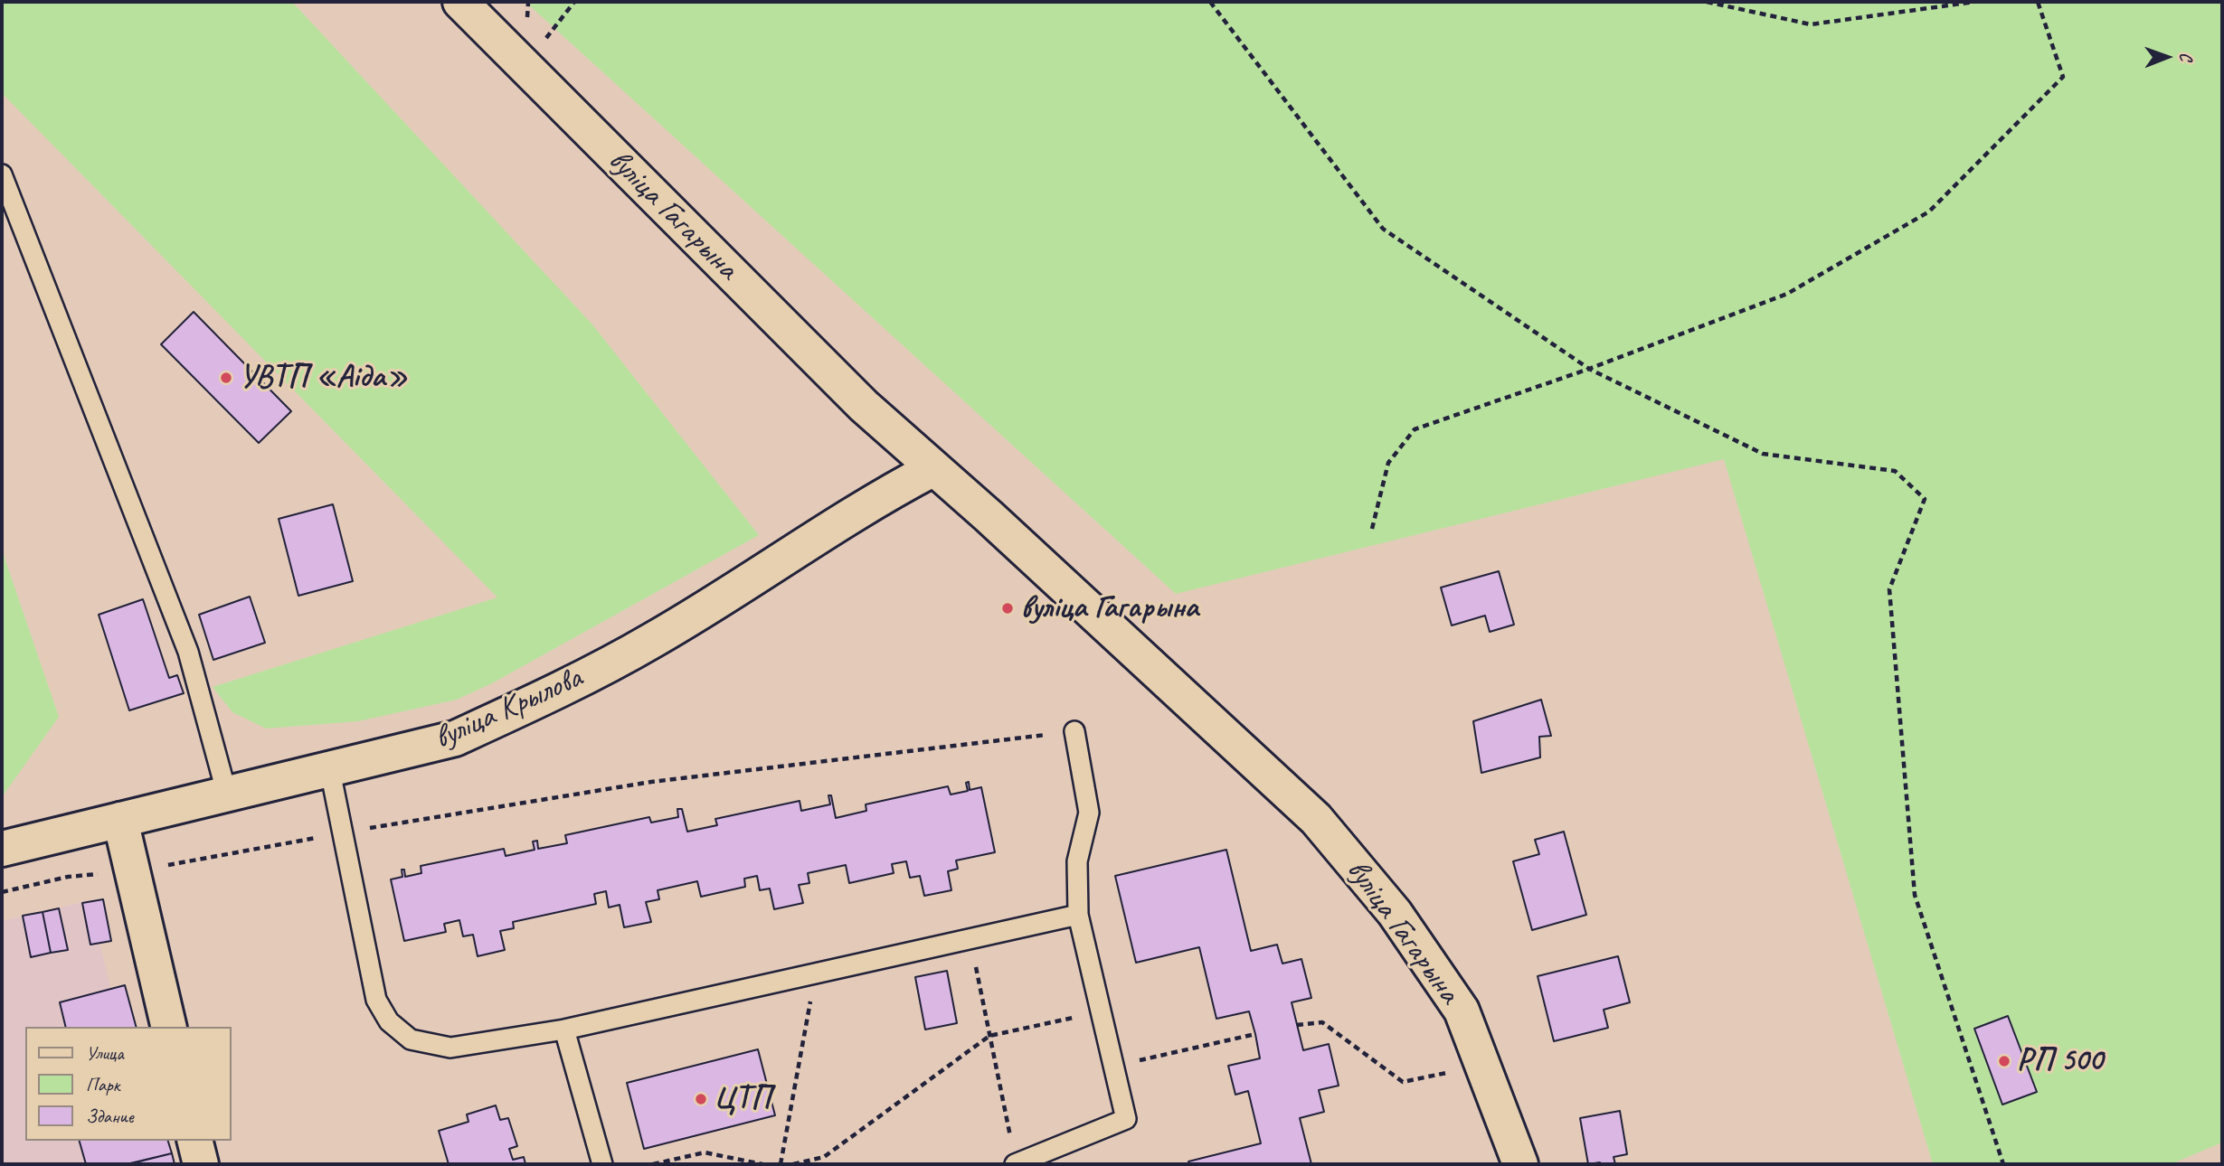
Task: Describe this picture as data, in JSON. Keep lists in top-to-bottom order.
{
  "streets": {
    "main road": ["вуліца Гагарына", "вуліца Крылова"]
  },
  "crossings": [
    ["вуліца Гагарына", "вуліца Крылова"]
  ],
  "places": [
    "УВТП «Аіда»",
    "вуліца Гагарына",
    "РП 500",
    "ЦТП"
  ],
  "legend": ["Улица", "Парк", "Здание"],
  "north": "right"
}
